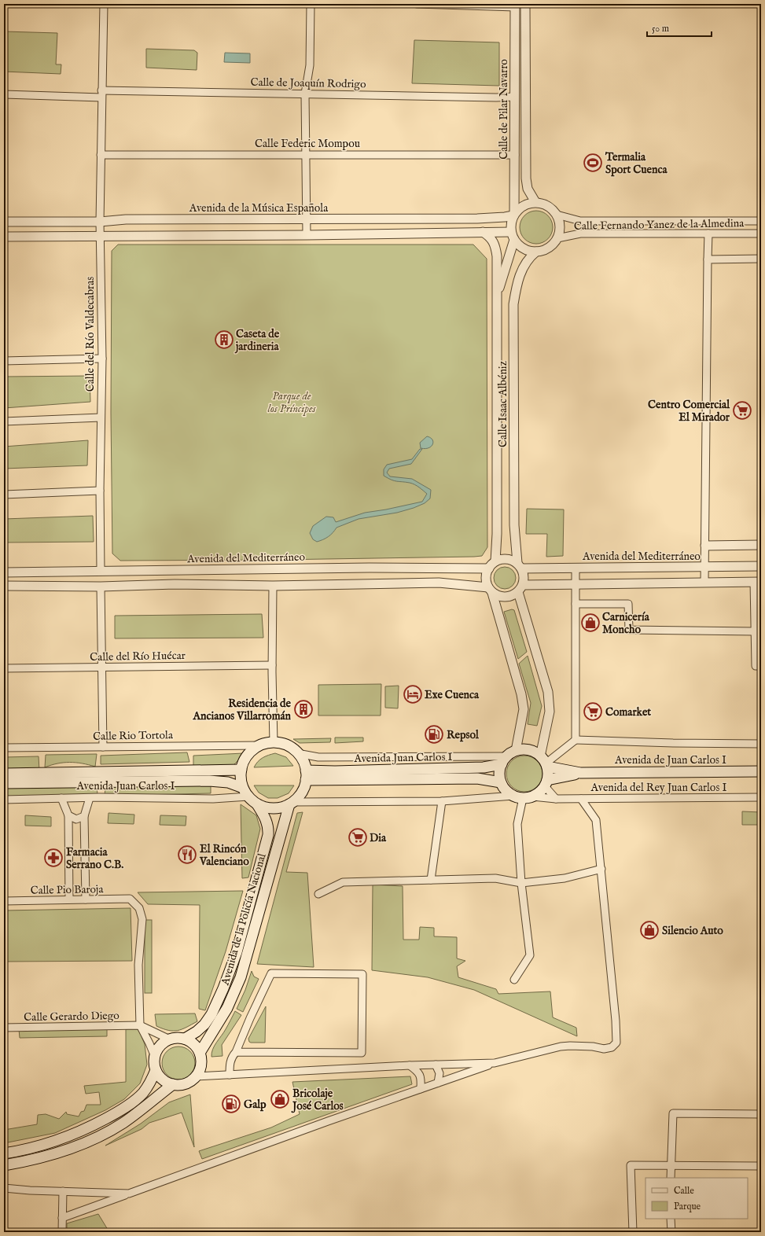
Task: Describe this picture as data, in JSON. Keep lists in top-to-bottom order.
{
  "streets": {
    "main road": ["Avenida Juan Carlos I", "Avenida de Juan Carlos I", "Avenida de la Policía Nacional"],
    "street": [
      "Calle de Joaquín Rodrigo",
      "Calle de Pilar Navarro",
      "Calle Federic Mompou",
      "Avenida de la Música Española",
      "Calle Fernando Yanez de la Almedina",
      "Calle del Río Valdecabras",
      "Calle Isaac Albéniz",
      "Avenida del Mediterráneo",
      "Calle del Río Huécar",
      "Calle Rio Tortola",
      "Avenida del Rey Juan Carlos I",
      "Calle Pio Baroja",
      "Calle Gerardo Diego"
    ]
  },
  "crossings": [
    ["Calle de Joaquín Rodrigo", "Calle de Pilar Navarro"],
    ["Calle de Joaquín Rodrigo", "Calle del Río Valdecabras"],
    ["Calle de Pilar Navarro", "Calle Federic Mompou"],
    ["Calle de Pilar Navarro", "Avenida de la Música Española"],
    ["Calle de Pilar Navarro", "Calle Fernando Yanez de la Almedina"],
    ["Calle de Pilar Navarro", "Calle Isaac Albéniz"],
    ["Calle Federic Mompou", "Calle del Río Valdecabras"],
    ["Avenida de la Música Española", "Calle Fernando Yanez de la Almedina"],
    ["Avenida de la Música Española", "Calle del Río Valdecabras"],
    ["Avenida de la Música Española", "Calle Isaac Albéniz"],
    ["Calle Fernando Yanez de la Almedina", "Calle Isaac Albéniz"],
    ["Calle del Río Valdecabras", "Avenida del Mediterráneo"],
    ["Calle Isaac Albéniz", "Avenida del Mediterráneo"],
    ["Calle Rio Tortola", "Avenida Juan Carlos I"],
    ["Calle Rio Tortola", "Avenida del Rey Juan Carlos I"],
    ["Calle Rio Tortola", "Avenida de la Policía Nacional"],
    ["Avenida Juan Carlos I", "Avenida del Rey Juan Carlos I"],
    ["Avenida Juan Carlos I", "Avenida de la Policía Nacional"],
    ["Avenida del Rey Juan Carlos I", "Avenida de la Policía Nacional"],
    ["Calle Pio Baroja", "Calle Gerardo Diego"]
  ],
  "parks": ["Parque de los Príncipes"],
  "places": {
    "sports": ["Termalia Sport Cuenca"],
    "building": ["Caseta de jardineria", "Residencia de Ancianos Villarromán"],
    "supermarket": ["Centro Comercial El Mirador", "Comarket", "Dia"],
    "shop": ["Carnicería Moncho", "Silencio Auto", "Bricolaje José Carlos"],
    "hotel": ["Exe Cuenca"],
    "fuel station": ["Repsol", "Galp"],
    "restaurant": ["El Rincón Valenciano"],
    "pharmacy": ["Farmacia Serrano C.B."]
  },
  "legend": ["Calle", "Parque"],
  "scale_bar": "50 m"
}
